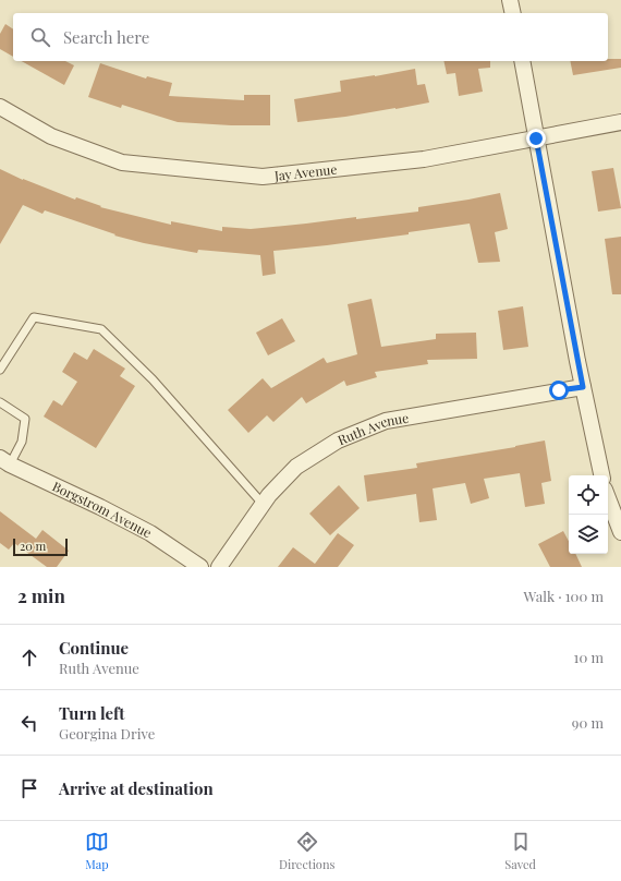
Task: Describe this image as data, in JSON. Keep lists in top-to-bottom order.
{
  "streets": {
    "street": ["Jay Avenue", "Ruth Avenue", "Borgstrom Avenue"]
  },
  "scale_bar": "20 m",
  "page": {
    "search": "Search here",
    "scale": "20 m",
    "heading": ["2 min", "Walk · 100 m"],
    "list": [
      ["Continue", "Ruth Avenue", "10 m"],
      ["Turn left", "Georgina Drive", "90 m"],
      "Arrive at destination"
    ],
    "nav": ["Map", "Directions", "Saved"]
  }
}
